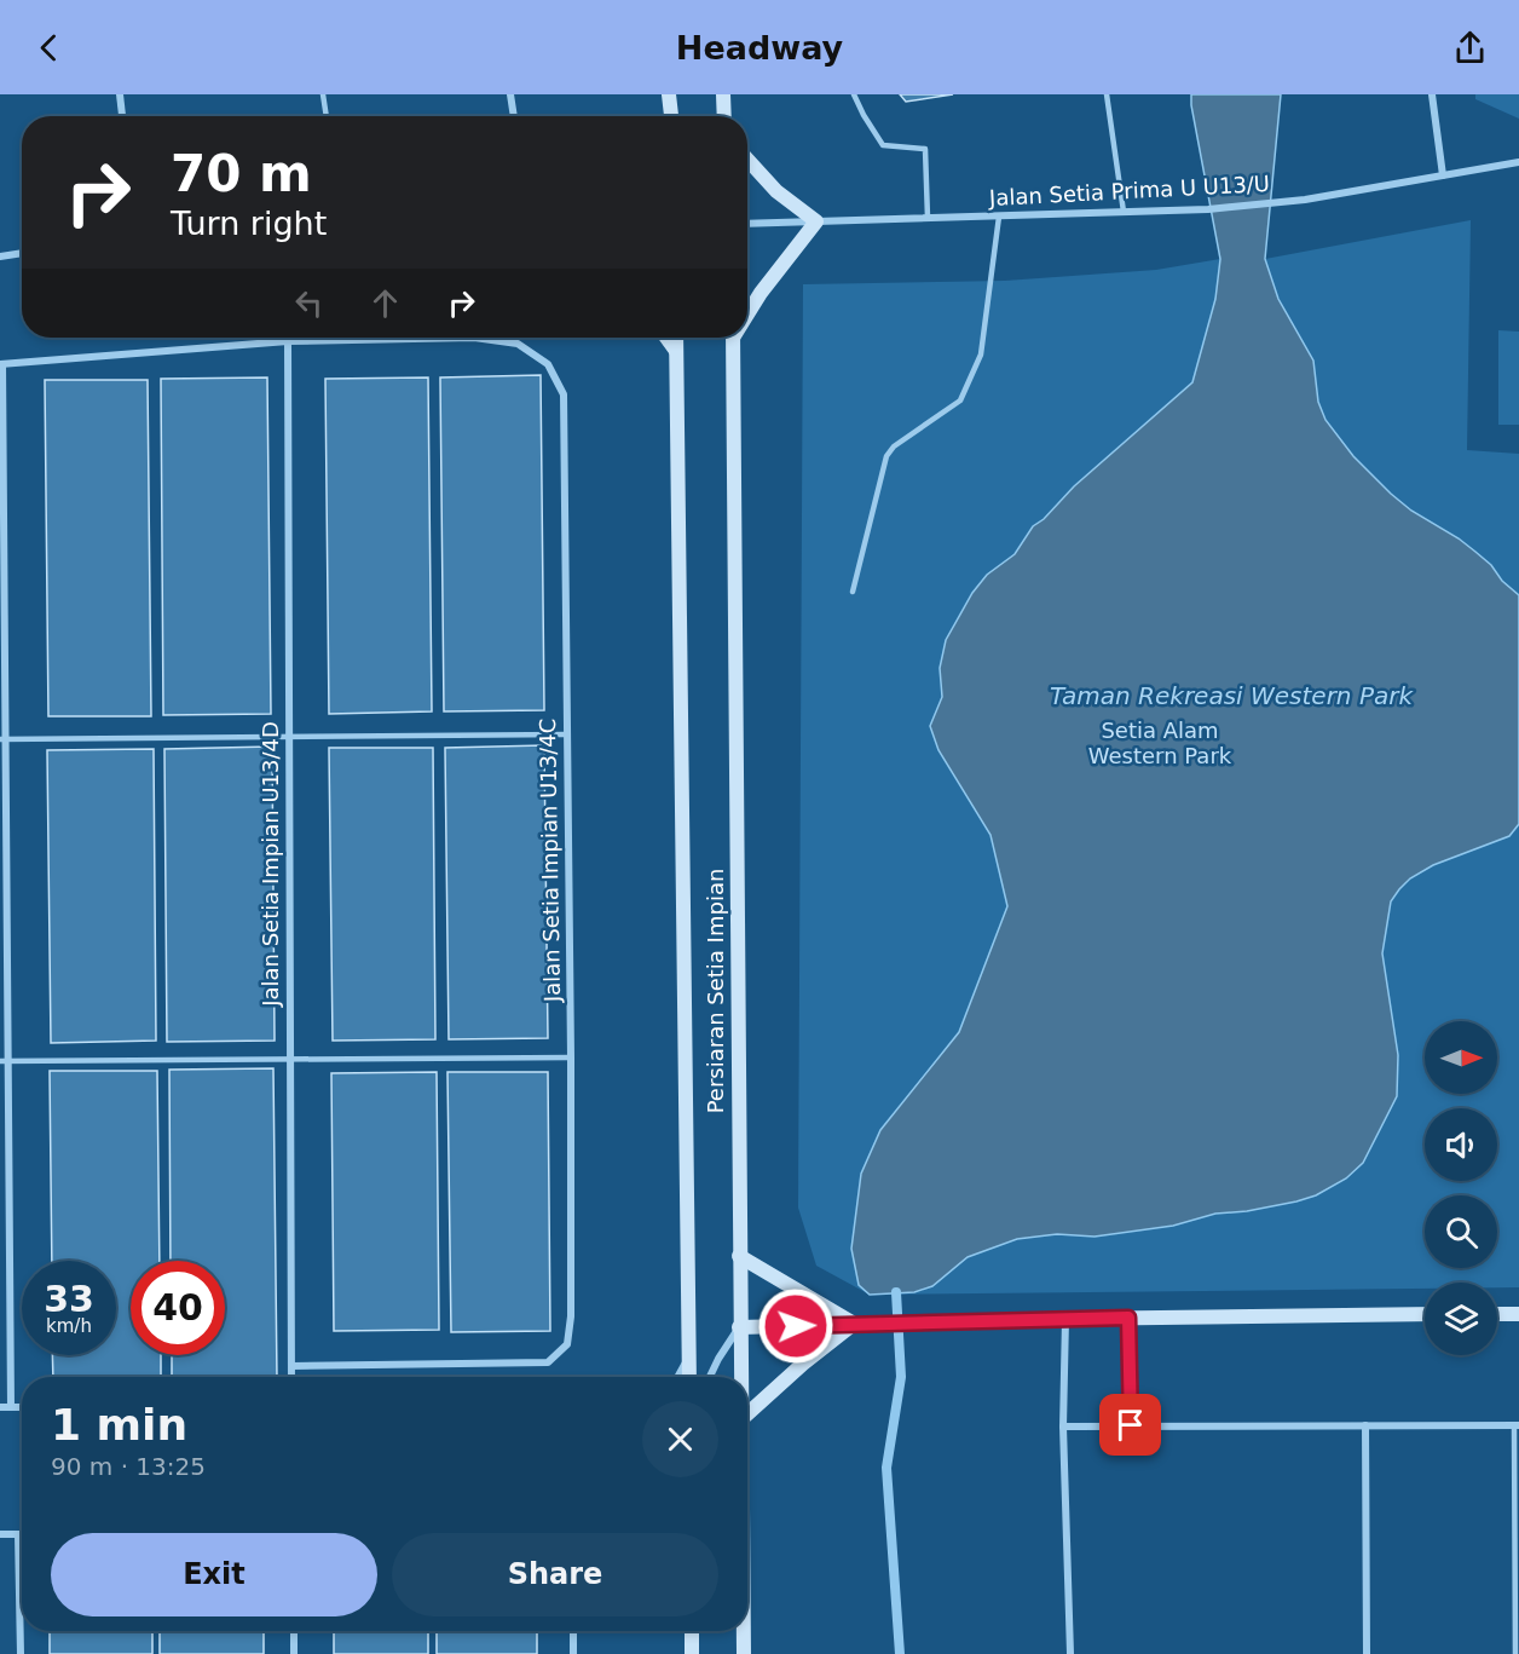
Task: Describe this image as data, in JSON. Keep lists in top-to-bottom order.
{
  "streets": {
    "street": [
      "Jalan Setia Prima U U13/U",
      "Jalan Setia Impian U13/4C",
      "Jalan Setia Impian U13/4D",
      "Persiaran Setia Impian"
    ]
  },
  "crossings": [
    ["Jalan Setia Impian U13/4C", "Jalan Setia Impian U13/4D"]
  ],
  "water": ["Taman Rekreasi Western Park"],
  "parks": ["Setia Alam Western Park"],
  "north": "right",
  "page": {
    "header": "Headway",
    "turn": ["70 m", "Turn right"],
    "speed": "33 km/h",
    "limit": "40",
    "heading": ["1 min", "90 m · 13:25"],
    "buttons": ["Exit", "Share"]
  }
}
